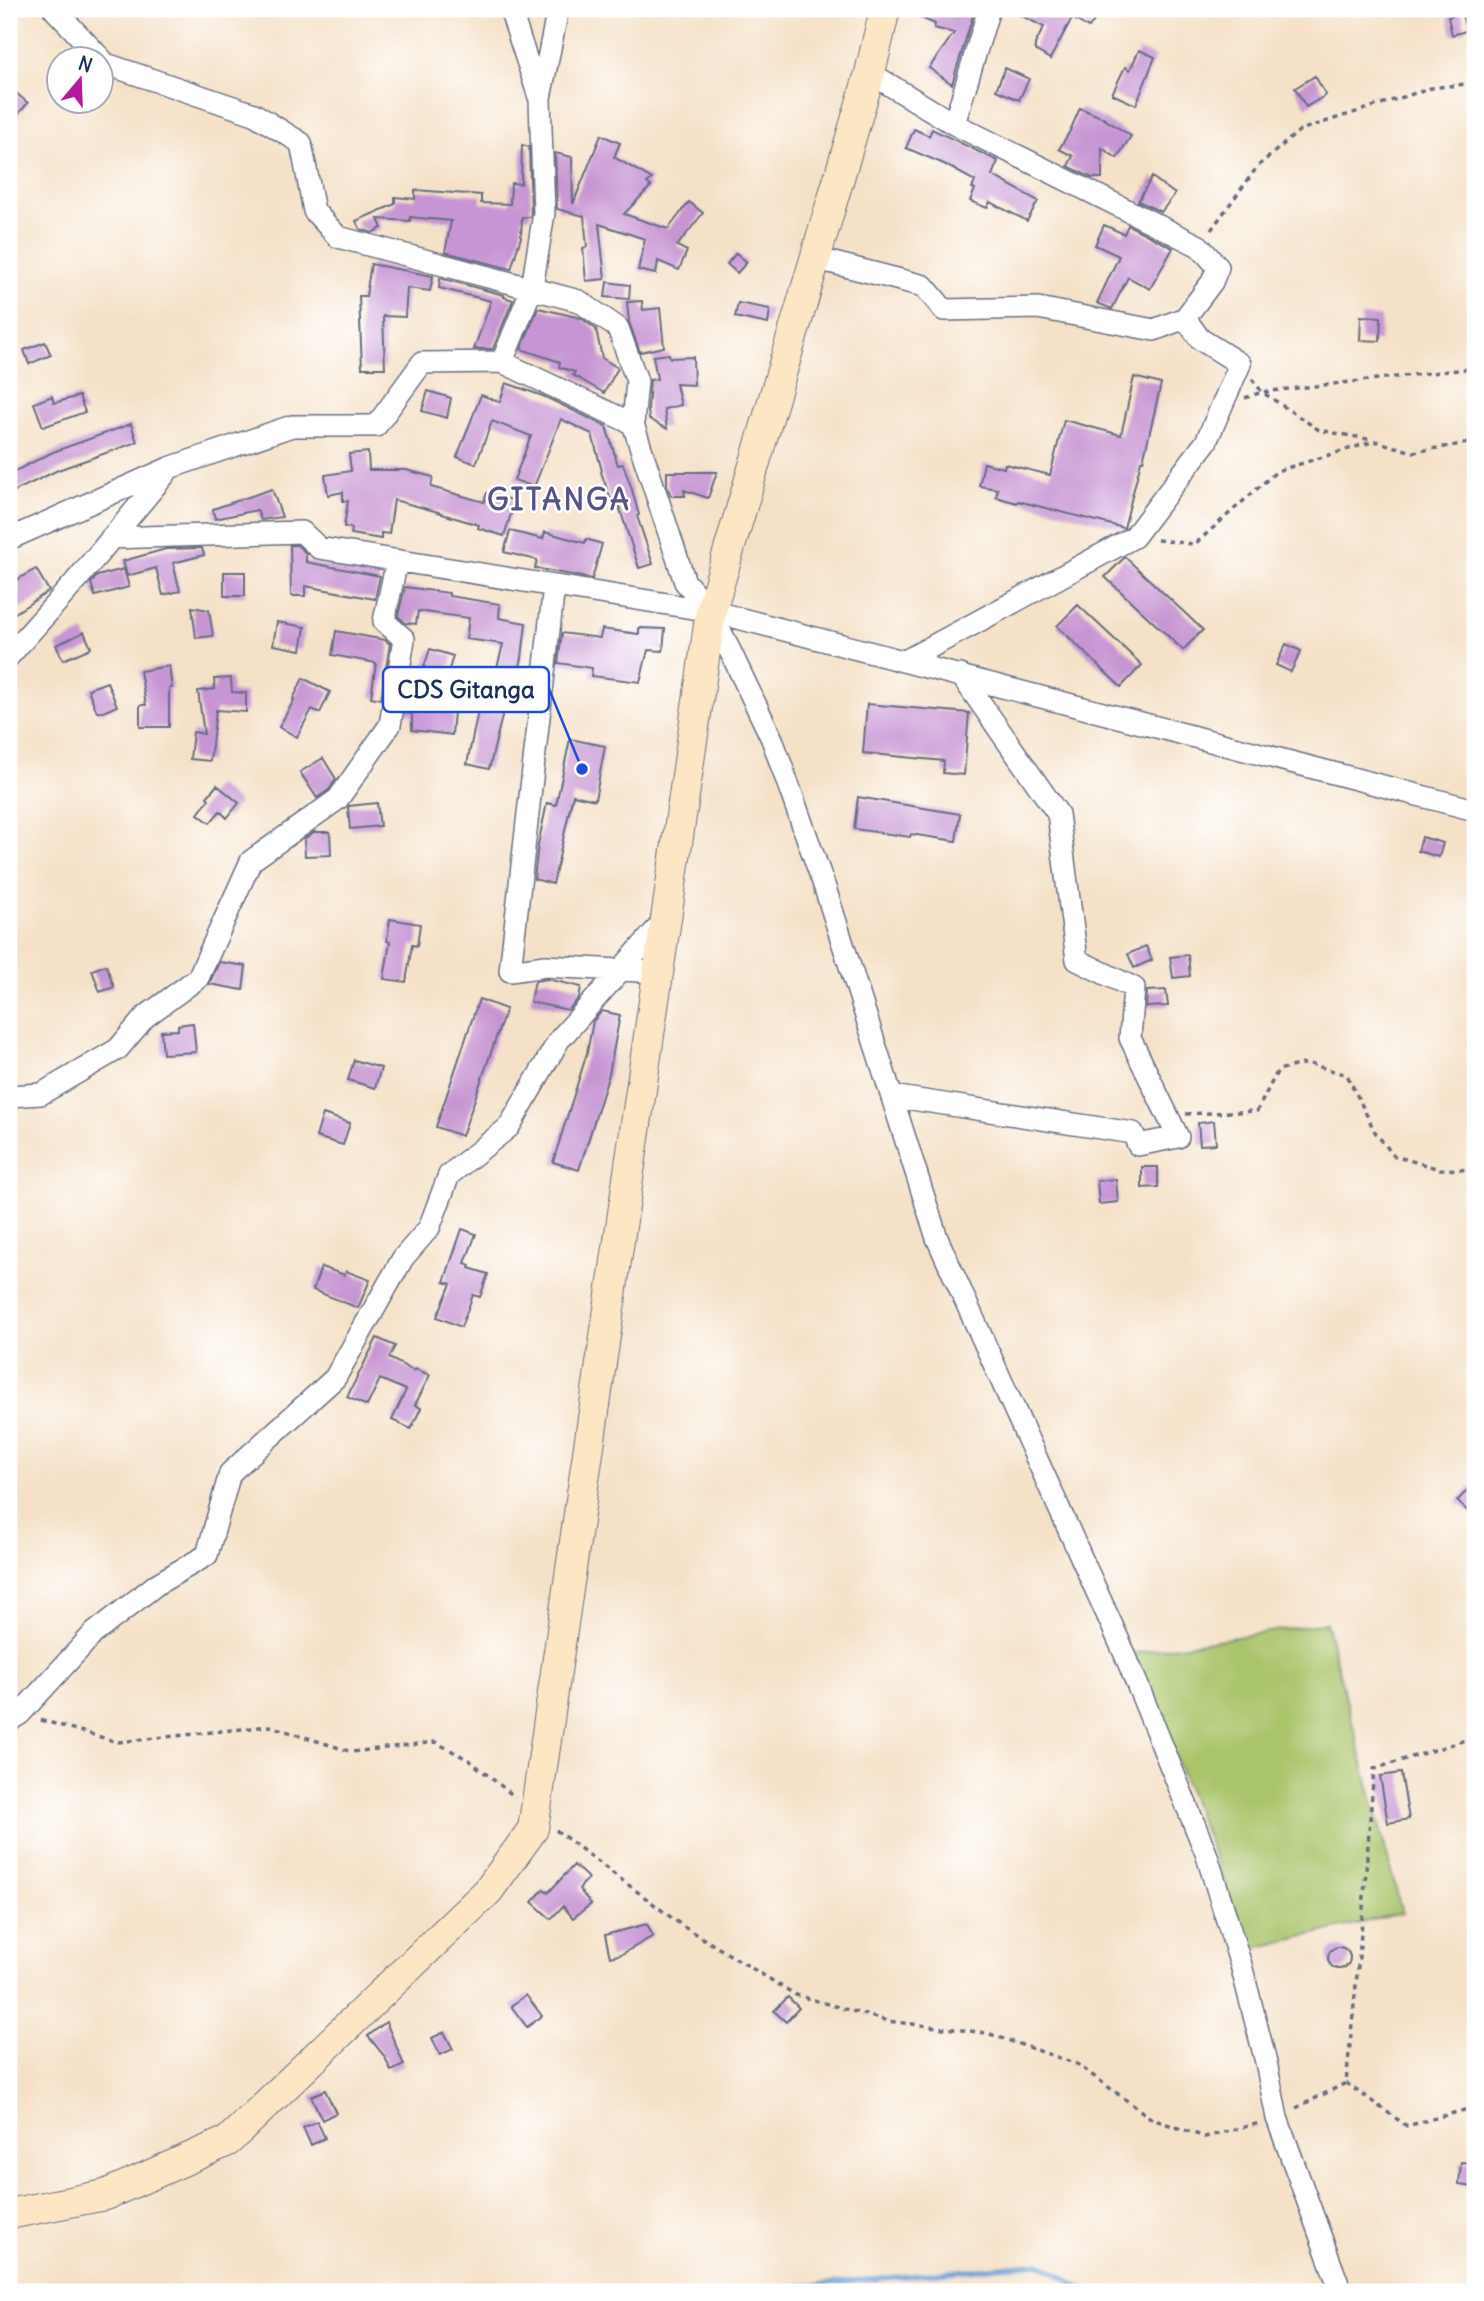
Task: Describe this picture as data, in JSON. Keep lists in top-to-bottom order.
{
  "districts": ["GITANGA"],
  "places": ["CDS Gitanga"],
  "north": "top"
}
